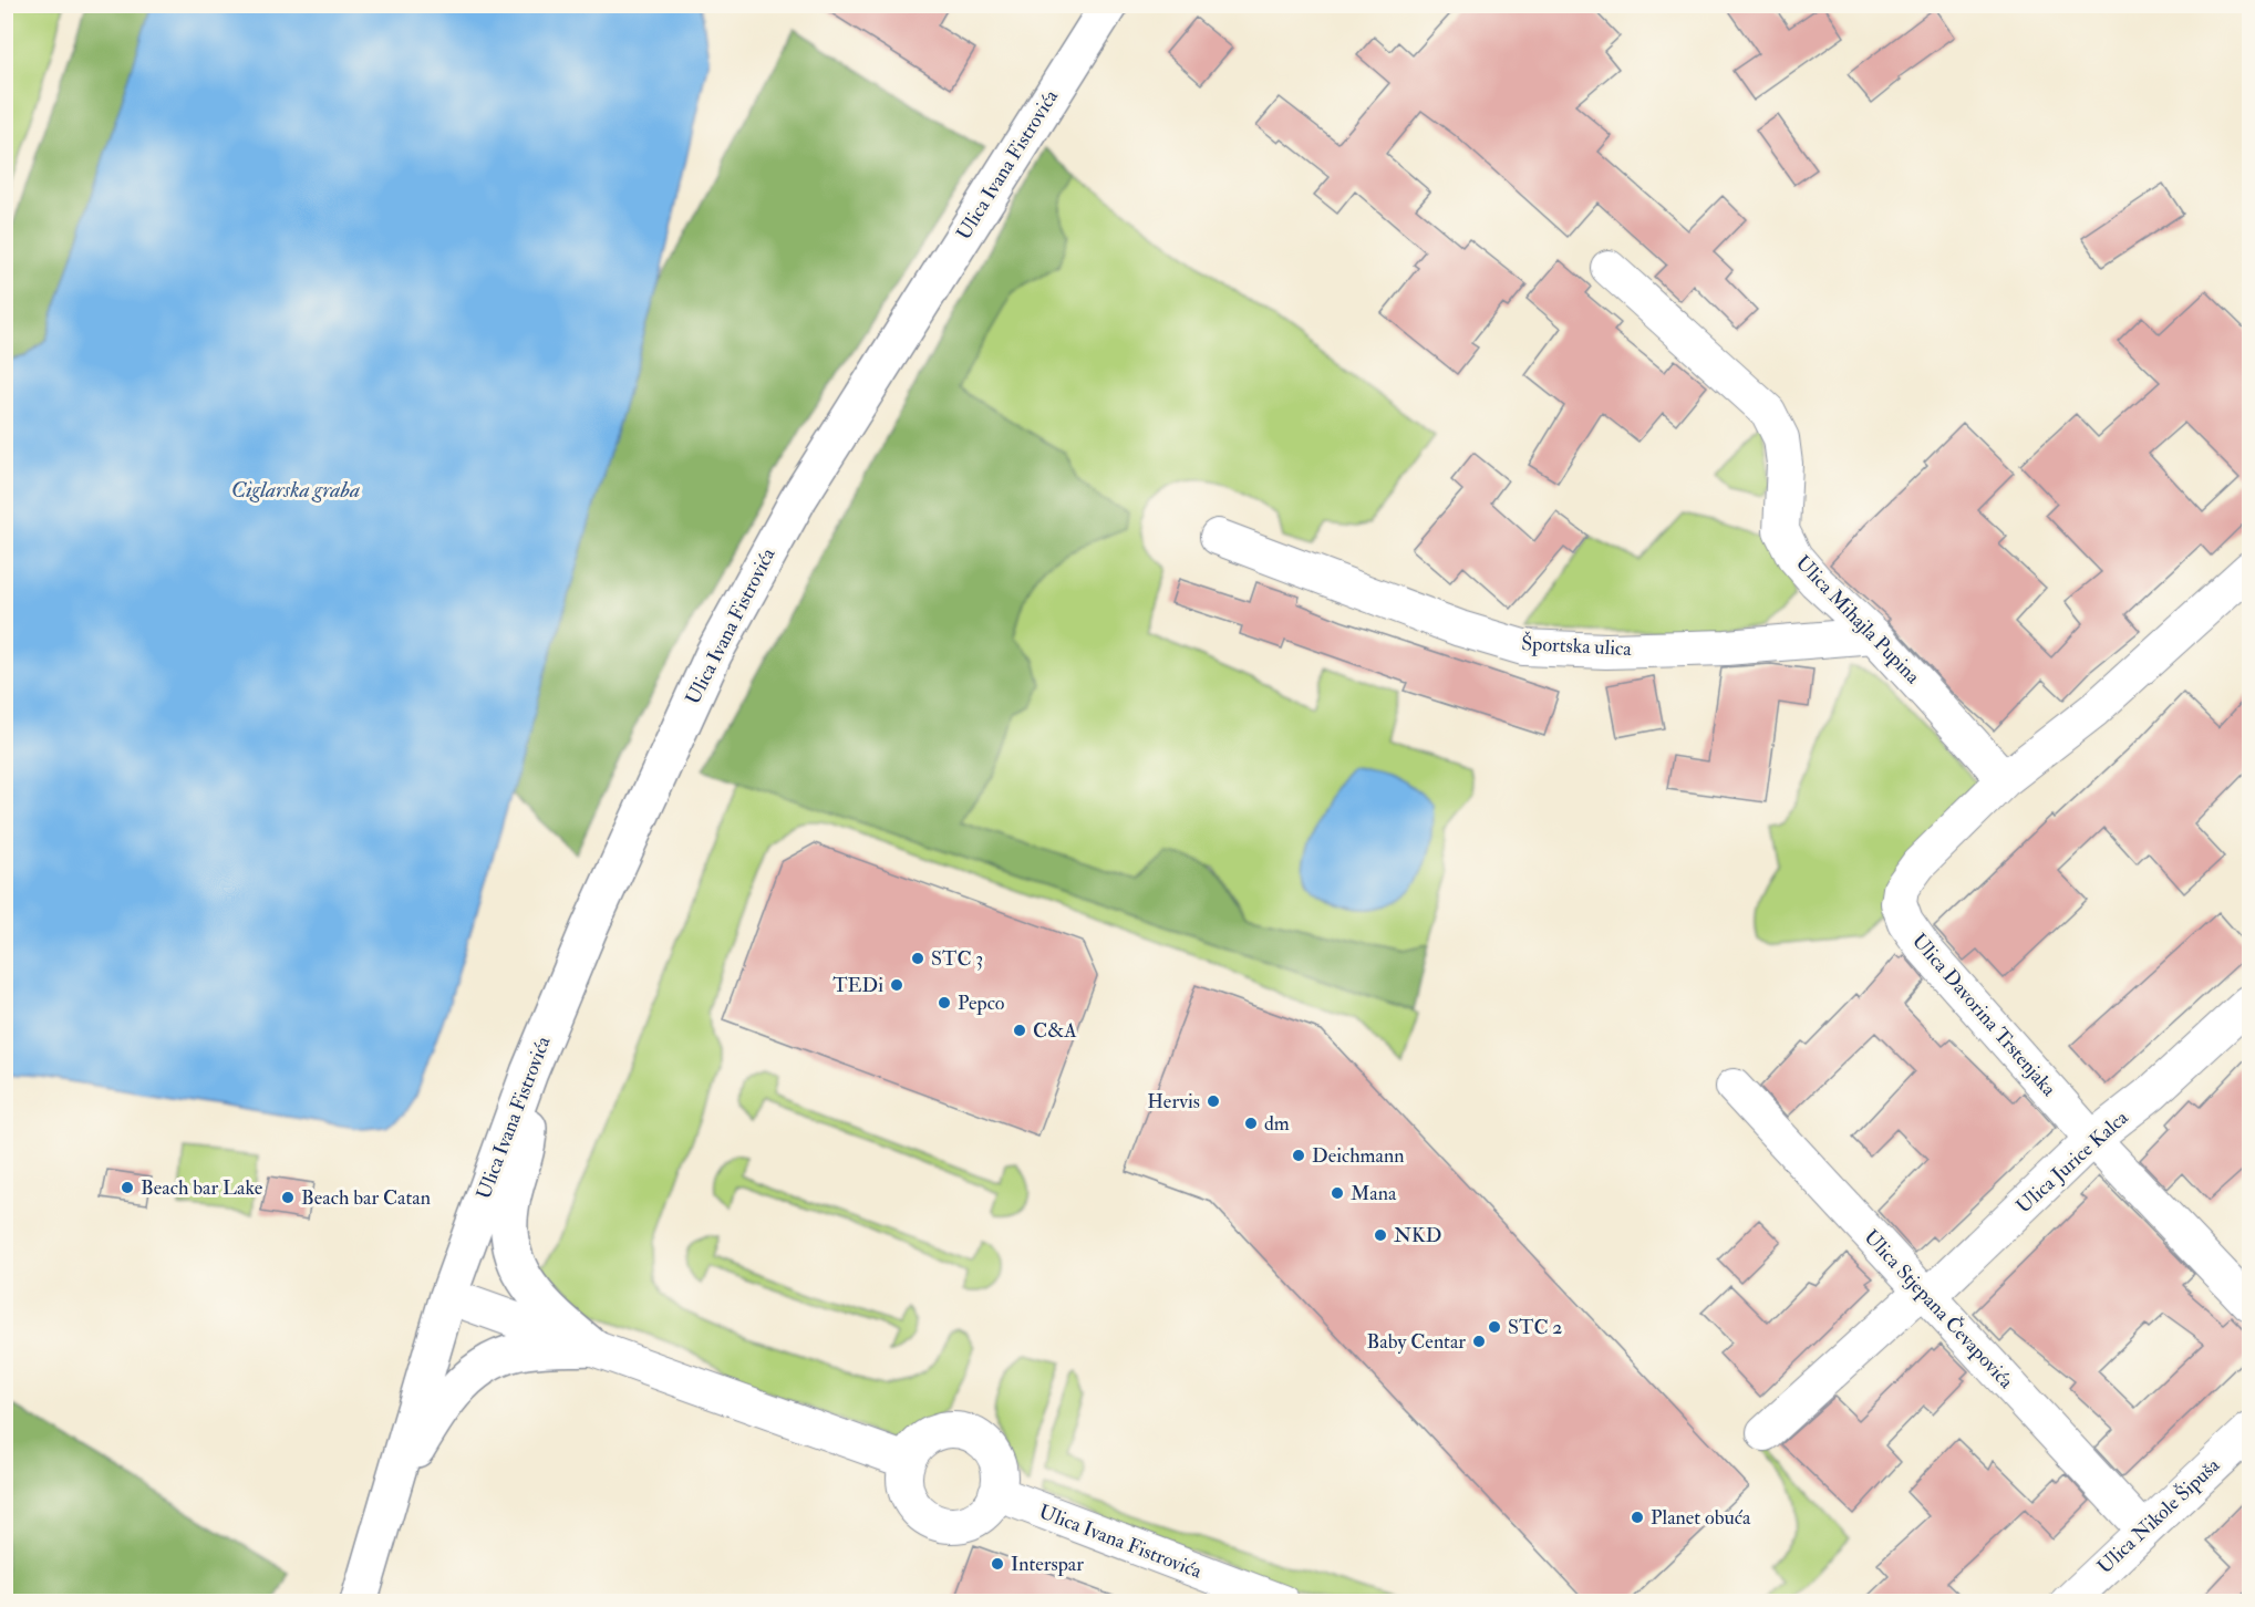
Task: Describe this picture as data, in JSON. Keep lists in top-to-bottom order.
{
  "streets": {
    "main road": ["Ulica Ivana Fistrovića"],
    "street": [
      "Ulica Mihajla Pupina",
      "Športska ulica",
      "Ulica Davorina Trstenjaka",
      "Ulica Jurice Kalca",
      "Ulica Stjepana Čevapovića",
      "Ulica Nikole Šipuša"
    ]
  },
  "crossings": [
    ["Ulica Mihajla Pupina", "Športska ulica"],
    ["Ulica Mihajla Pupina", "Ulica Davorina Trstenjaka"],
    ["Ulica Davorina Trstenjaka", "Ulica Jurice Kalca"],
    ["Ulica Jurice Kalca", "Ulica Stjepana Čevapovića"],
    ["Ulica Stjepana Čevapovića", "Ulica Nikole Šipuša"]
  ],
  "water": ["Ciglarska graba"],
  "places": [
    "STC 3",
    "TEDi",
    "Pepco",
    "C&A",
    "Hervis",
    "dm",
    "Deichmann",
    "Beach bar Lake",
    "Mana",
    "Beach bar Catan",
    "NKD",
    "STC 2",
    "Baby Centar",
    "Planet obuća",
    "Interspar"
  ]
}
